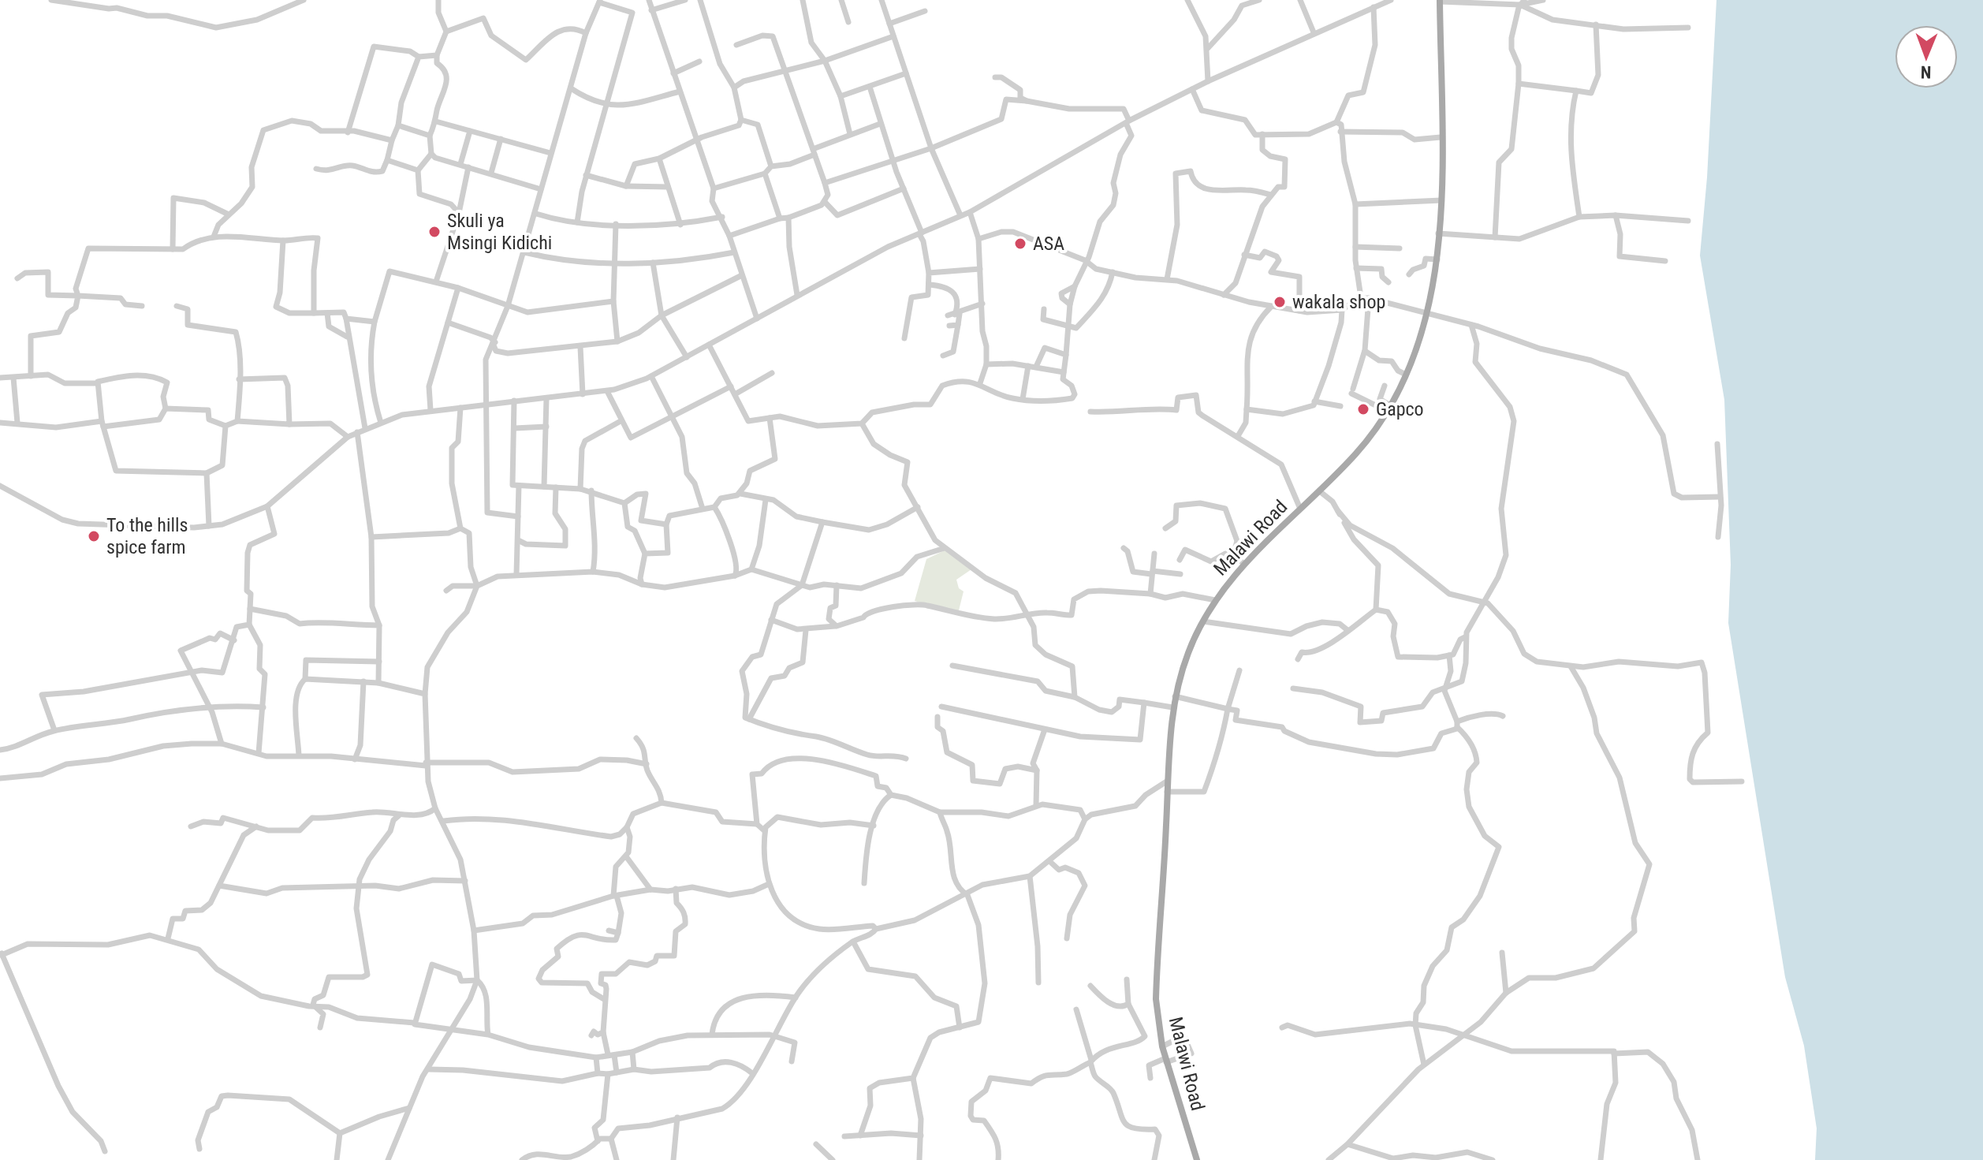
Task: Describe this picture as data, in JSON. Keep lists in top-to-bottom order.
{
  "streets": {
    "main road": ["Malawi Road"]
  },
  "places": [
    "Skuli ya Msingi Kidichi",
    "ASA",
    "wakala shop",
    "Gapco",
    "To the hills spice farm"
  ],
  "north": "bottom"
}
